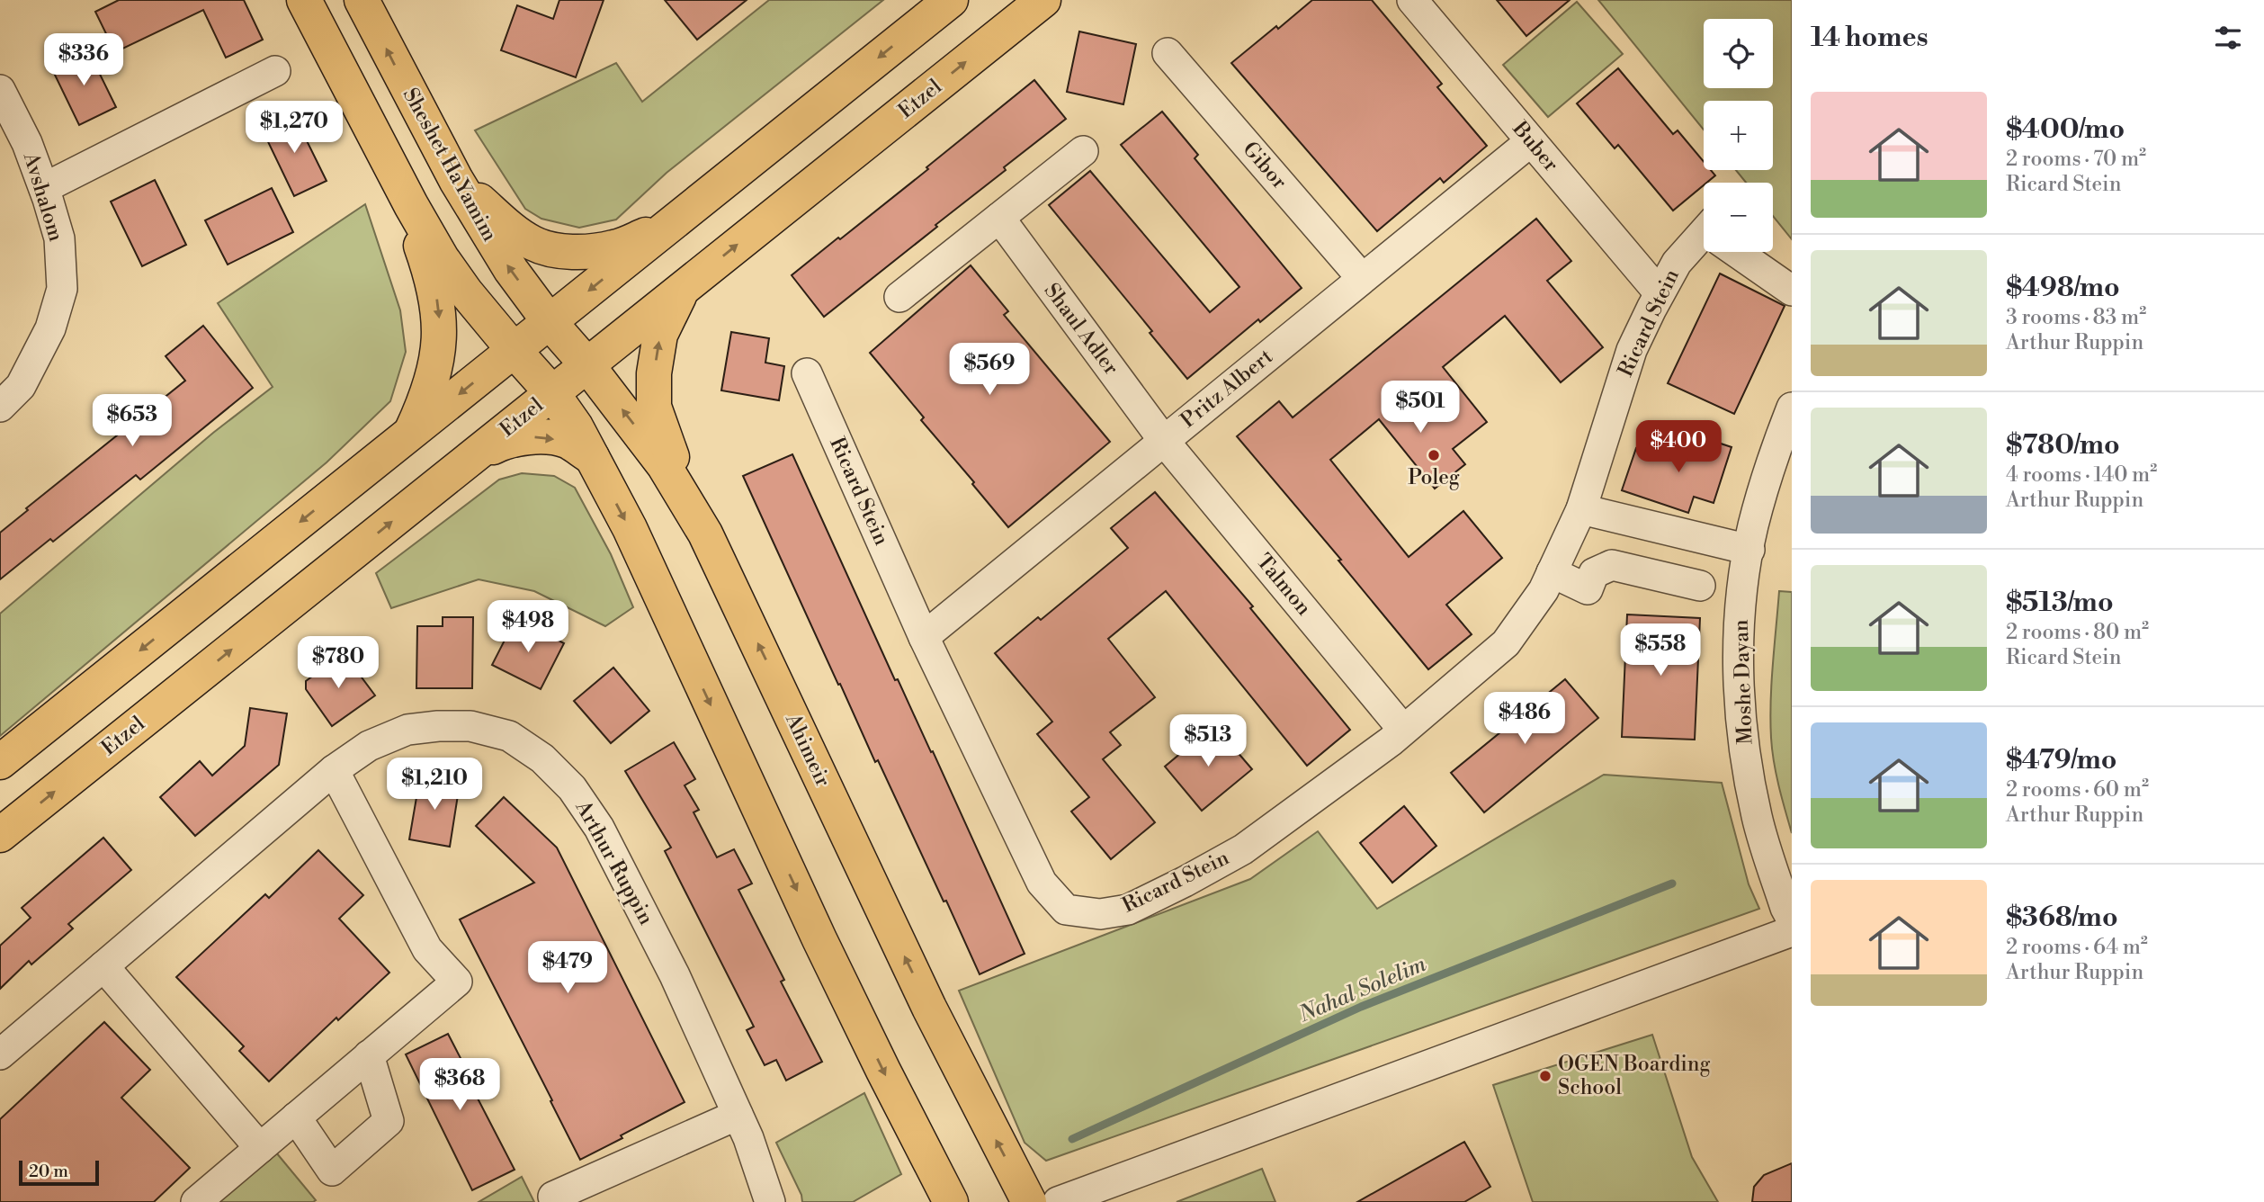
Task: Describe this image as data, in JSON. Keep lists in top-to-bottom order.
{
  "streets": {
    "main road": ["Etzel", "Sheshet HaYamim", "Ahimeir"],
    "street": [
      "Buber",
      "Gibor",
      "Avshalom",
      "Ricard Stein",
      "Shaul Adler",
      "Pritz Albert",
      "Talmon",
      "Moshe Dayan",
      "Arthur Ruppin"
    ]
  },
  "crossings": [
    ["Etzel", "Ahimeir"],
    ["Buber", "Ricard Stein"],
    ["Buber", "Pritz Albert"],
    ["Sheshet HaYamim", "Ahimeir"],
    ["Gibor", "Pritz Albert"],
    ["Ricard Stein", "Pritz Albert"],
    ["Ricard Stein", "Talmon"],
    ["Shaul Adler", "Pritz Albert"],
    ["Shaul Adler", "Talmon"],
    ["Pritz Albert", "Talmon"]
  ],
  "water": ["Nahal Solelim"],
  "places": ["Poleg", "OGEN Boarding School"],
  "scale_bar": "20 m",
  "page": {
    "heading": "14 homes",
    "map_buttons": ["+", "−"],
    "price": [
      "$336",
      "$1,270",
      "$569",
      "$501",
      "$653",
      "$400",
      "$498",
      "$558",
      "$780",
      "$486",
      "$513",
      "$1,210",
      "$479",
      "$368"
    ],
    "list": [
      {
        "name": "$400/mo",
        "note": "2 rooms · 70 m² · Ricard Stein"
      },
      {
        "name": "$498/mo",
        "note": "3 rooms · 83 m² · Arthur Ruppin"
      },
      {
        "name": "$780/mo",
        "note": "4 rooms · 140 m² · Arthur Ruppin"
      },
      {
        "name": "$513/mo",
        "note": "2 rooms · 80 m² · Ricard Stein"
      },
      {
        "name": "$479/mo",
        "note": "2 rooms · 60 m² · Arthur Ruppin"
      },
      {
        "name": "$368/mo",
        "note": "2 rooms · 64 m² · Arthur Ruppin"
      }
    ],
    "scale": "20 m"
  }
}
